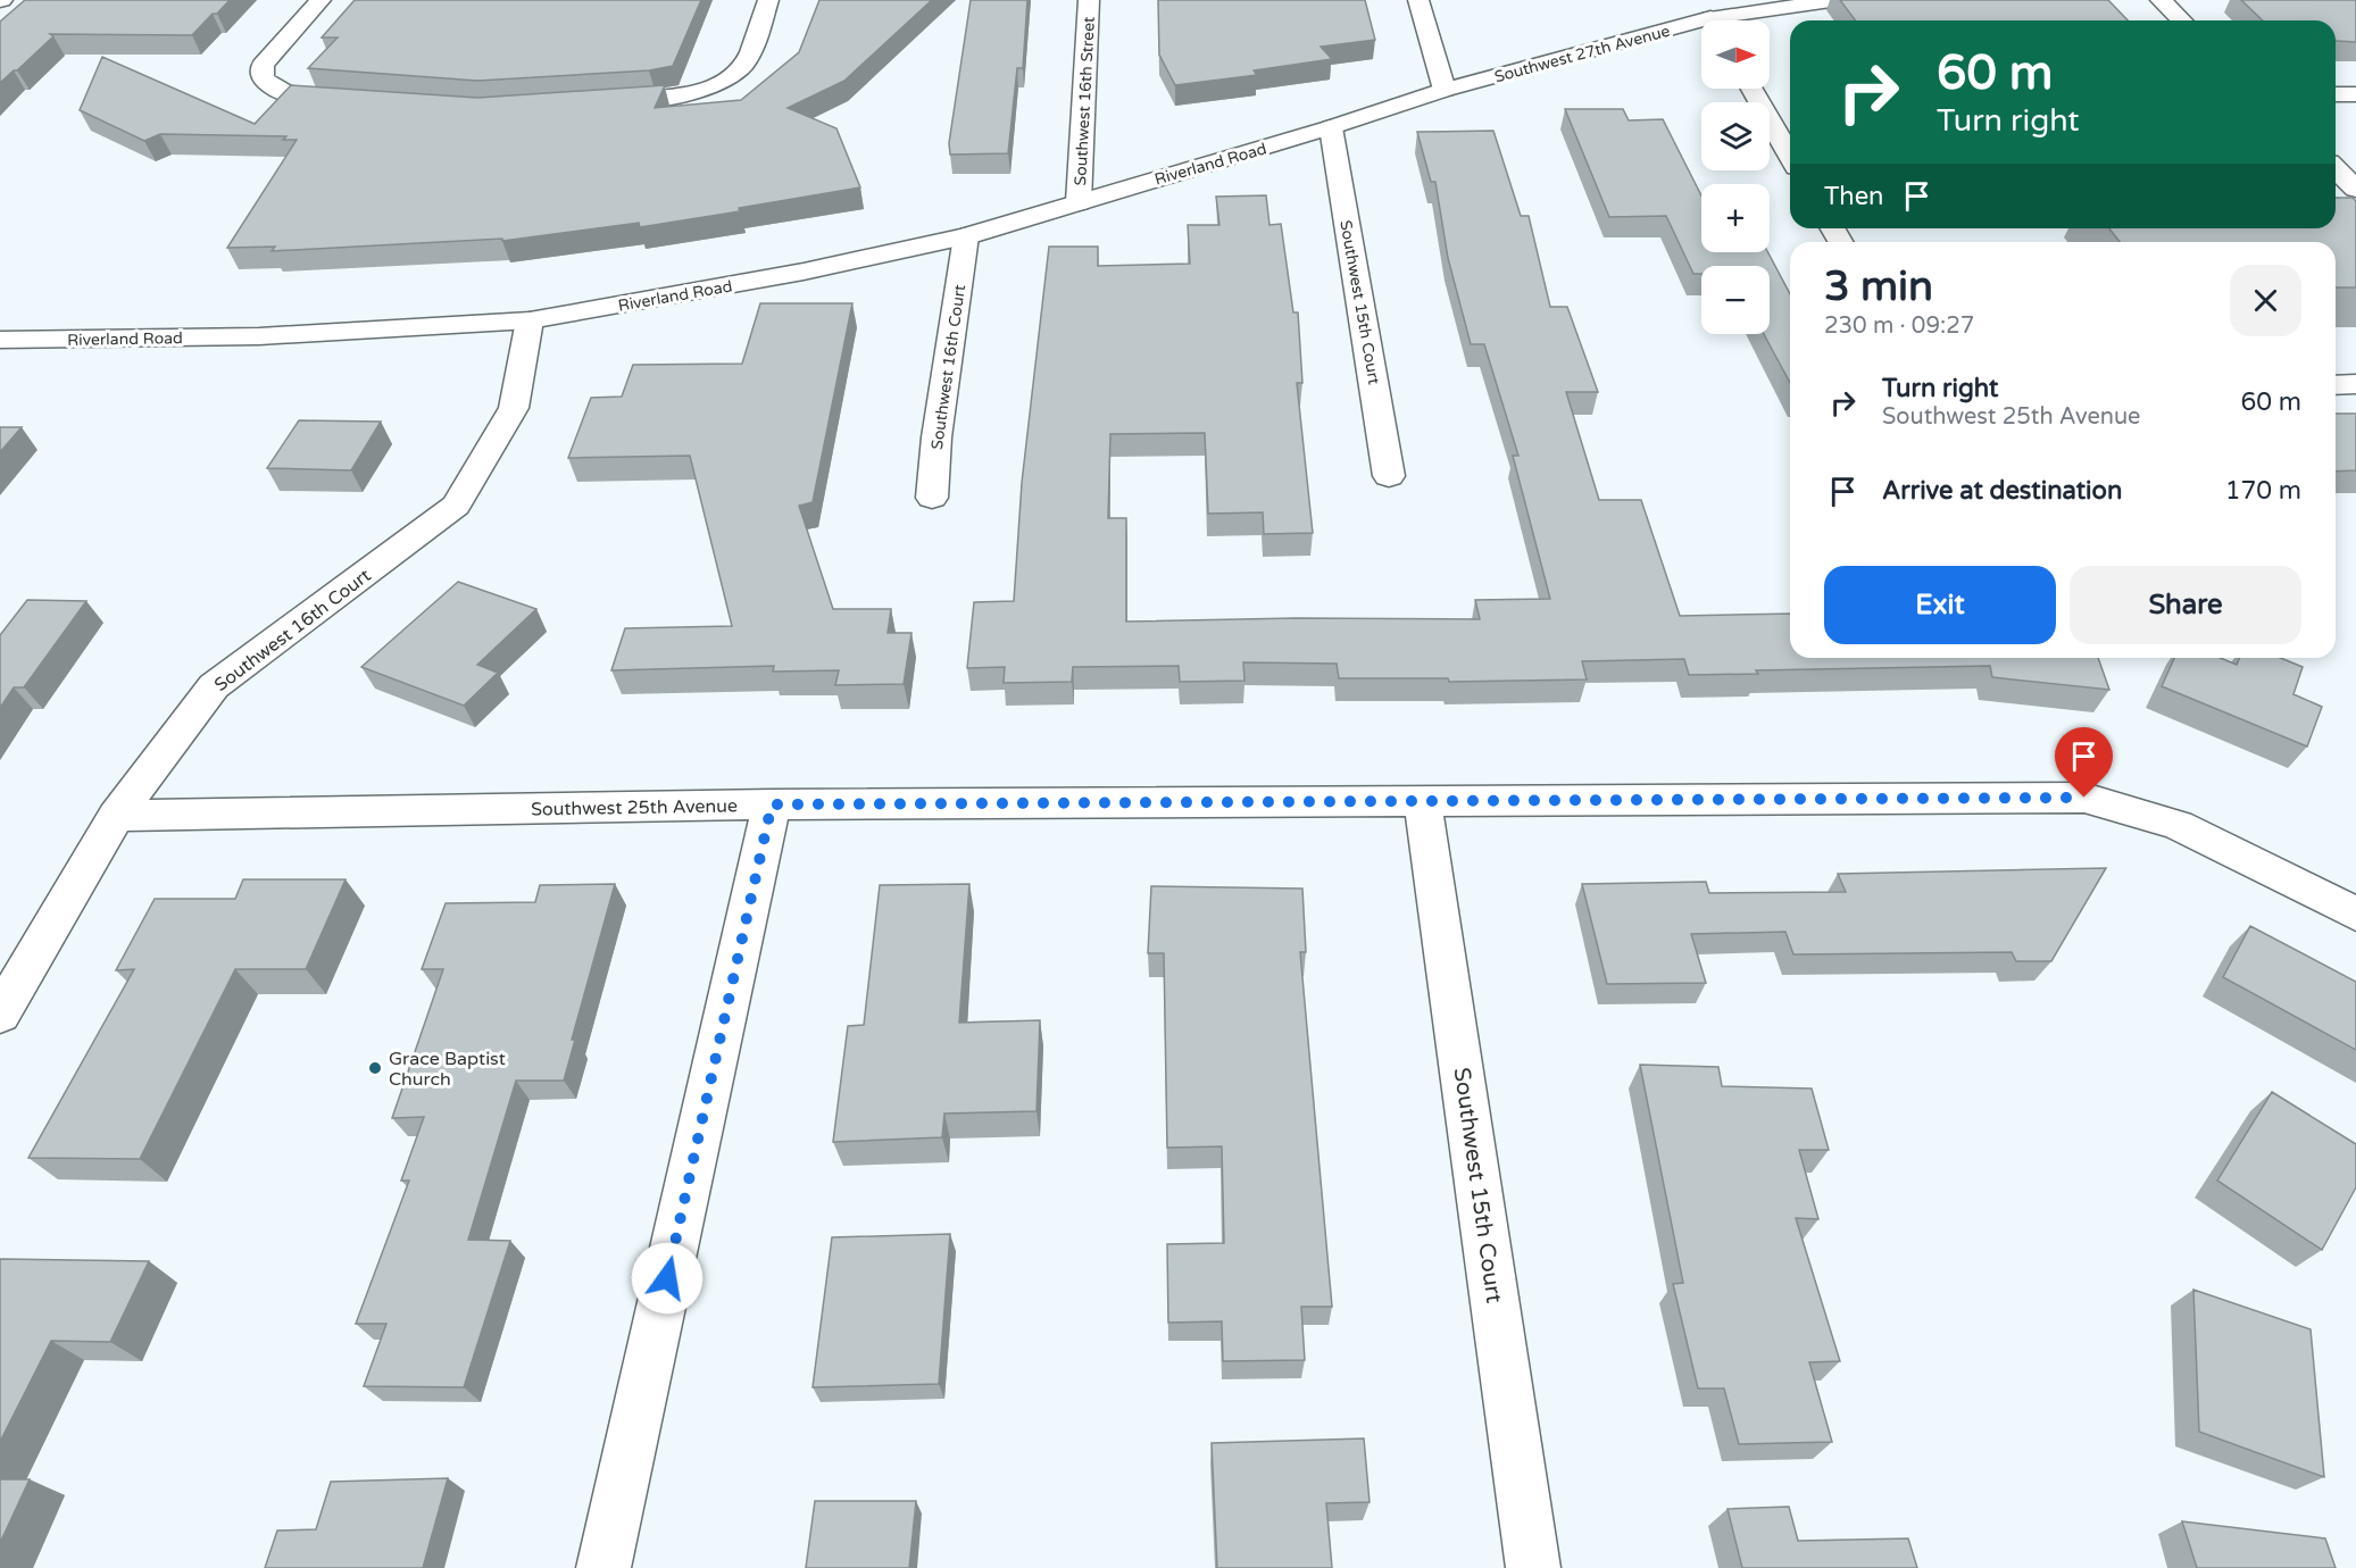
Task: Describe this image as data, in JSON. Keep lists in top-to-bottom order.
{
  "streets": {
    "street": [
      "Southwest 27th Avenue",
      "Southwest 16th Street",
      "Riverland Road",
      "Southwest 15th Court",
      "Southwest 16th Court",
      "Southwest 25th Avenue"
    ]
  },
  "crossings": [
    ["Southwest 27th Avenue", "Riverland Road"],
    ["Southwest 27th Avenue", "Southwest 15th Court"],
    ["Southwest 16th Street", "Riverland Road"],
    ["Riverland Road", "Southwest 15th Court"],
    ["Riverland Road", "Southwest 16th Court"],
    ["Southwest 15th Court", "Southwest 25th Avenue"],
    ["Southwest 16th Court", "Southwest 25th Avenue"]
  ],
  "places": ["Grace Baptist Church"],
  "north": "right",
  "page": {
    "map_buttons": ["+", "−"],
    "turn": ["60 m", "Turn right"],
    "then": "Then",
    "heading": ["3 min", "230 m · 09:27"],
    "list": [
      {
        "name": "Turn right",
        "note": "Southwest 25th Avenue",
        "value": "60 m"
      },
      {
        "name": "Arrive at destination",
        "value": "170 m"
      }
    ],
    "buttons": ["Exit", "Share"]
  }
}
